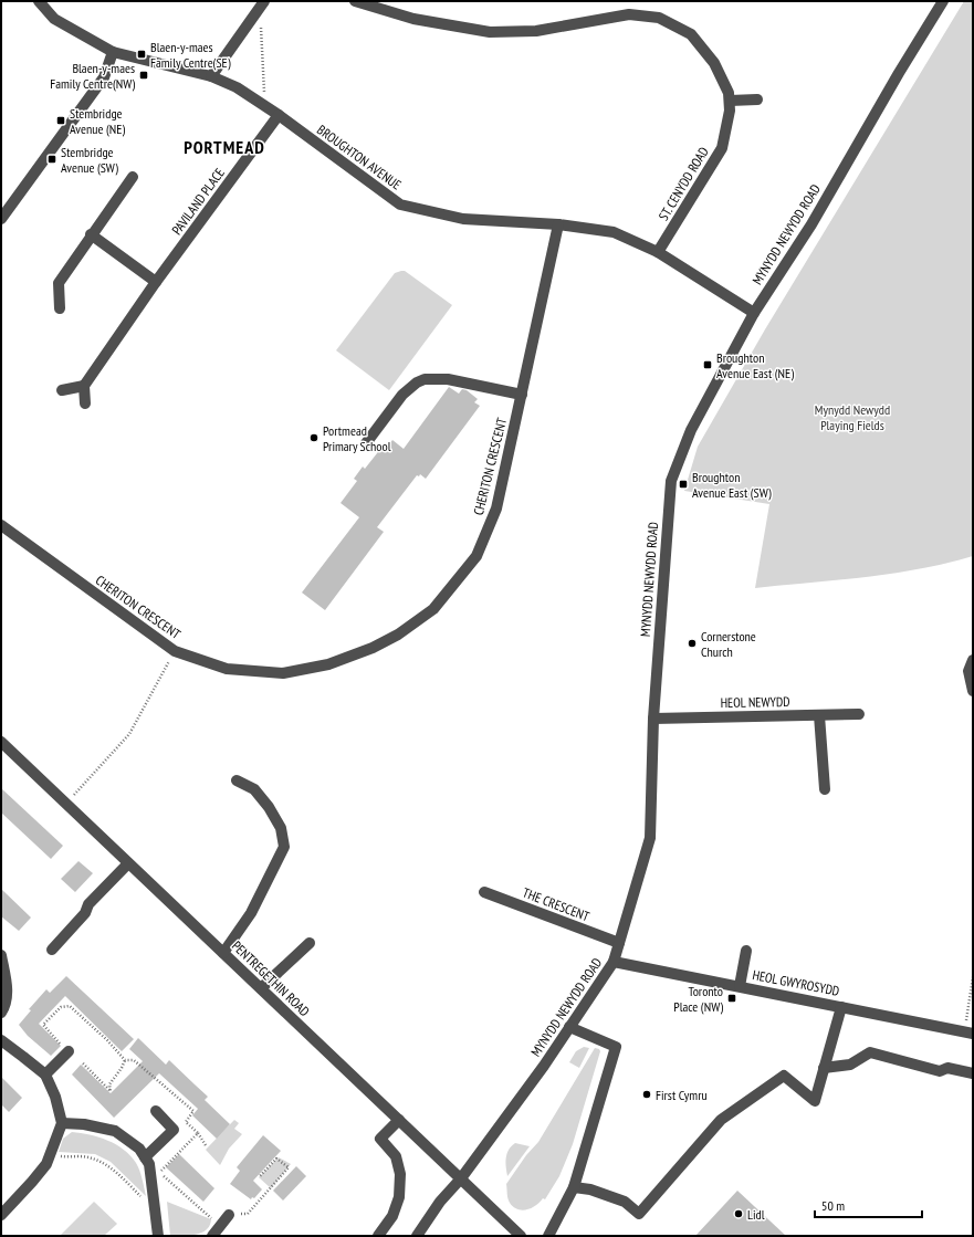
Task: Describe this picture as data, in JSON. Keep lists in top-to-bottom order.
{
  "streets": {
    "street": [
      "BROUGHTON AVENUE",
      "ST. CENYDD ROAD",
      "PAVILAND PLACE",
      "MYNYDD NEWYDD ROAD",
      "CHERITON CRESCENT",
      "HEOL NEWYDD",
      "THE CRESCENT",
      "PENTREGETHIN ROAD",
      "HEOL GWYROSYDD"
    ]
  },
  "crossings": [
    ["BROUGHTON AVENUE", "ST. CENYDD ROAD"],
    ["BROUGHTON AVENUE", "PAVILAND PLACE"],
    ["BROUGHTON AVENUE", "MYNYDD NEWYDD ROAD"],
    ["BROUGHTON AVENUE", "CHERITON CRESCENT"],
    ["MYNYDD NEWYDD ROAD", "HEOL NEWYDD"],
    ["MYNYDD NEWYDD ROAD", "THE CRESCENT"],
    ["MYNYDD NEWYDD ROAD", "PENTREGETHIN ROAD"],
    ["MYNYDD NEWYDD ROAD", "HEOL GWYROSYDD"]
  ],
  "districts": ["PORTMEAD"],
  "parks": ["Mynydd Newydd Playing Fields"],
  "places": {
    "transit": [
      "Blaen-y-maes Family Centre(SE)",
      "Blaen-y-maes Family Centre(NW)",
      "Stembridge Avenue (NE)",
      "Stembridge Avenue (SW)",
      "Broughton Avenue East (NE)",
      "Broughton Avenue East (SW)",
      "Toronto Place (NW)"
    ],
    "other": [
      "Portmead Primary School",
      "Cornerstone Church",
      "First Cymru",
      "Lidl"
    ]
  },
  "scale_bar": "50 m"
}
